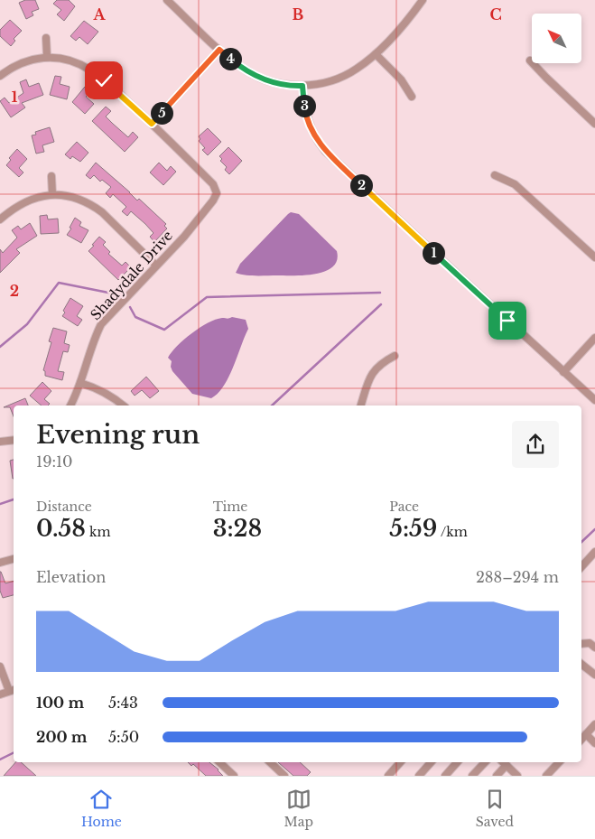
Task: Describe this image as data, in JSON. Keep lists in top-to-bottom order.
{
  "streets": {
    "street": ["Shadydale Drive"]
  },
  "north": "top left",
  "page": {
    "pins": [
      "4",
      "3",
      "5",
      "2",
      "1"
    ],
    "heading": ["Evening run", "19:10"],
    "stats": [
      ["Distance", "0.58 km"],
      ["Time", "3:28"],
      ["Pace", "5:59 /km"]
    ],
    "chart": ["Elevation", "288–294 m"],
    "list": [
      {
        "name": "100 m",
        "note": "5:43"
      },
      {
        "name": "200 m",
        "note": "5:50"
      }
    ],
    "tabs": ["Home", "Map", "Saved"]
  },
  "grid": {
    "columns": ["A", "B", "C"],
    "rows": ["1", "2"]
  }
}
